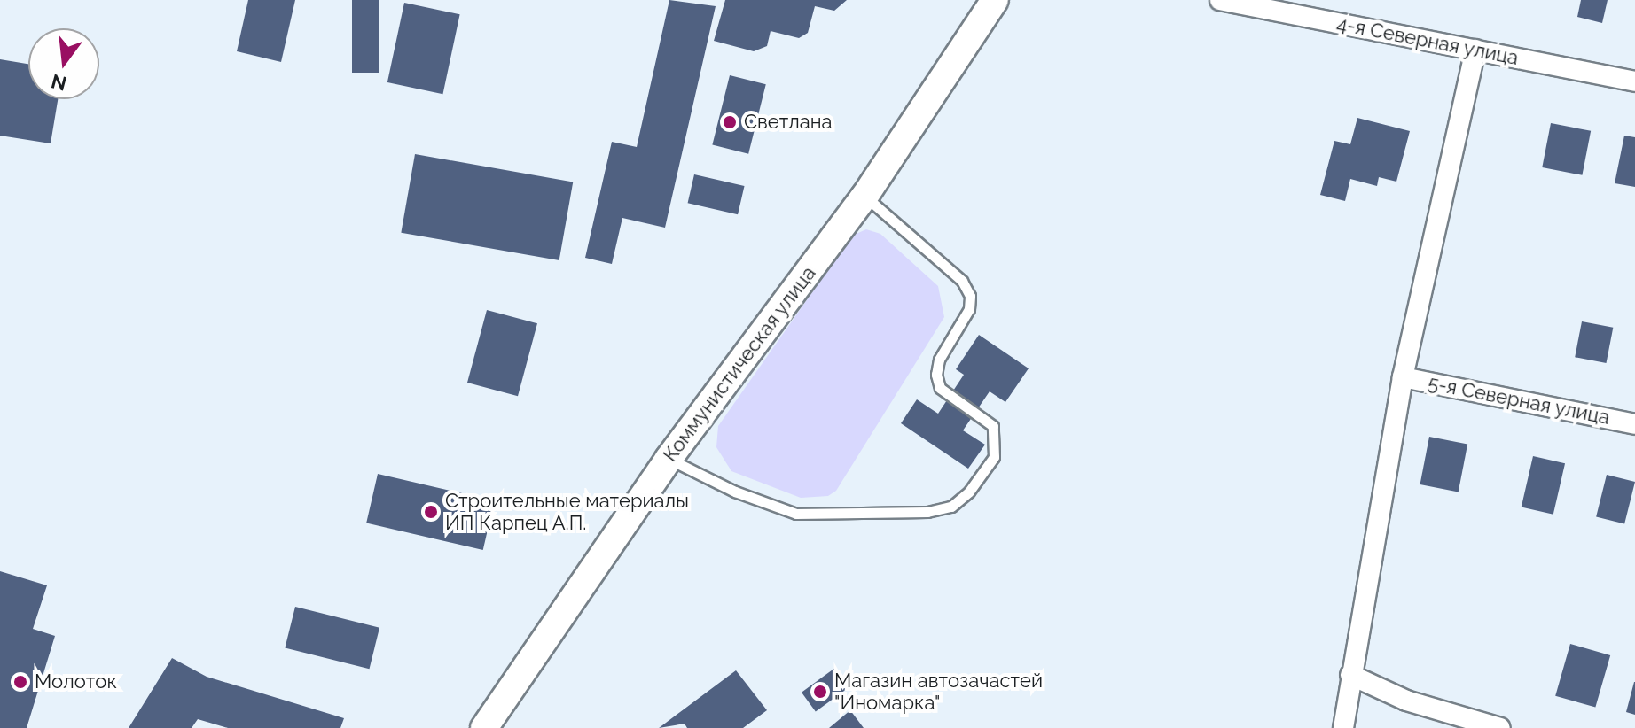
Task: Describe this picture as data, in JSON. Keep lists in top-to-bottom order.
{
  "streets": {
    "street": ["4-я Северная улица", "Коммунистическая улица", "5-я Северная улица"]
  },
  "places": [
    "Светлана",
    "Строительные материалы ИП Карпец А.П.",
    "Молоток",
    "Магазин автозачастей \"Иномарка\""
  ],
  "north": "bottom"
}
